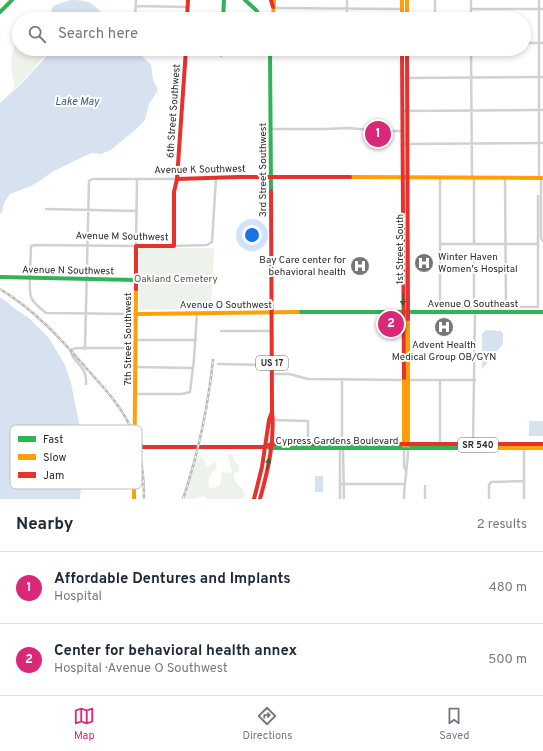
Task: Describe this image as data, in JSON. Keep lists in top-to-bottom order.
{
  "streets": {
    "main road": [
      "6th Street Southwest",
      "Avenue K Southwest",
      "3rd Street Southwest",
      "Avenue M Southwest",
      "1st Street South",
      "Avenue N Southwest",
      "Avenue O Southeast",
      "Avenue O Southwest",
      "7th Street Southwest",
      "US 17",
      "Cypress Gardens Boulevard",
      "SR 540"
    ]
  },
  "crossings": [
    ["6th Street Southwest", "Avenue K Southwest"],
    ["6th Street Southwest", "Avenue M Southwest"],
    ["Avenue K Southwest", "3rd Street Southwest"],
    ["Avenue K Southwest", "Avenue M Southwest"],
    ["Avenue K Southwest", "1st Street South"],
    ["Avenue K Southwest", "7th Street Southwest"],
    ["3rd Street Southwest", "Avenue O Southwest"],
    ["3rd Street Southwest", "US 17"],
    ["3rd Street Southwest", "Cypress Gardens Boulevard"],
    ["Avenue M Southwest", "Avenue N Southwest"],
    ["Avenue M Southwest", "Avenue O Southwest"],
    ["Avenue M Southwest", "7th Street Southwest"],
    ["1st Street South", "Avenue O Southeast"],
    ["1st Street South", "Avenue O Southwest"],
    ["1st Street South", "Cypress Gardens Boulevard"],
    ["Avenue N Southwest", "Avenue O Southwest"],
    ["Avenue N Southwest", "7th Street Southwest"],
    ["Avenue O Southeast", "Avenue O Southwest"],
    ["Avenue O Southwest", "7th Street Southwest"],
    ["US 17", "Cypress Gardens Boulevard"]
  ],
  "water": ["Lake May"],
  "parks": ["Oakland Cemetery"],
  "places": {
    "hospital": ["Winter Haven Women's Hospital", "Bay Care center for behavioral health", "Advent Health Medical Group OB/GYN"]
  },
  "legend": ["Fast", "Slow", "Jam"],
  "page": {
    "search": "Search here",
    "pins": ["1", "2"],
    "heading": ["Nearby", "2 results"],
    "list": [
      {
        "mark": "1",
        "name": "Affordable Dentures and Implants",
        "note": "Hospital",
        "value": "480 m"
      },
      {
        "mark": "2",
        "name": "Center for behavioral health annex",
        "note": "Hospital · Avenue O Southwest",
        "value": "500 m"
      }
    ],
    "nav": ["Map", "Directions", "Saved"]
  }
}
